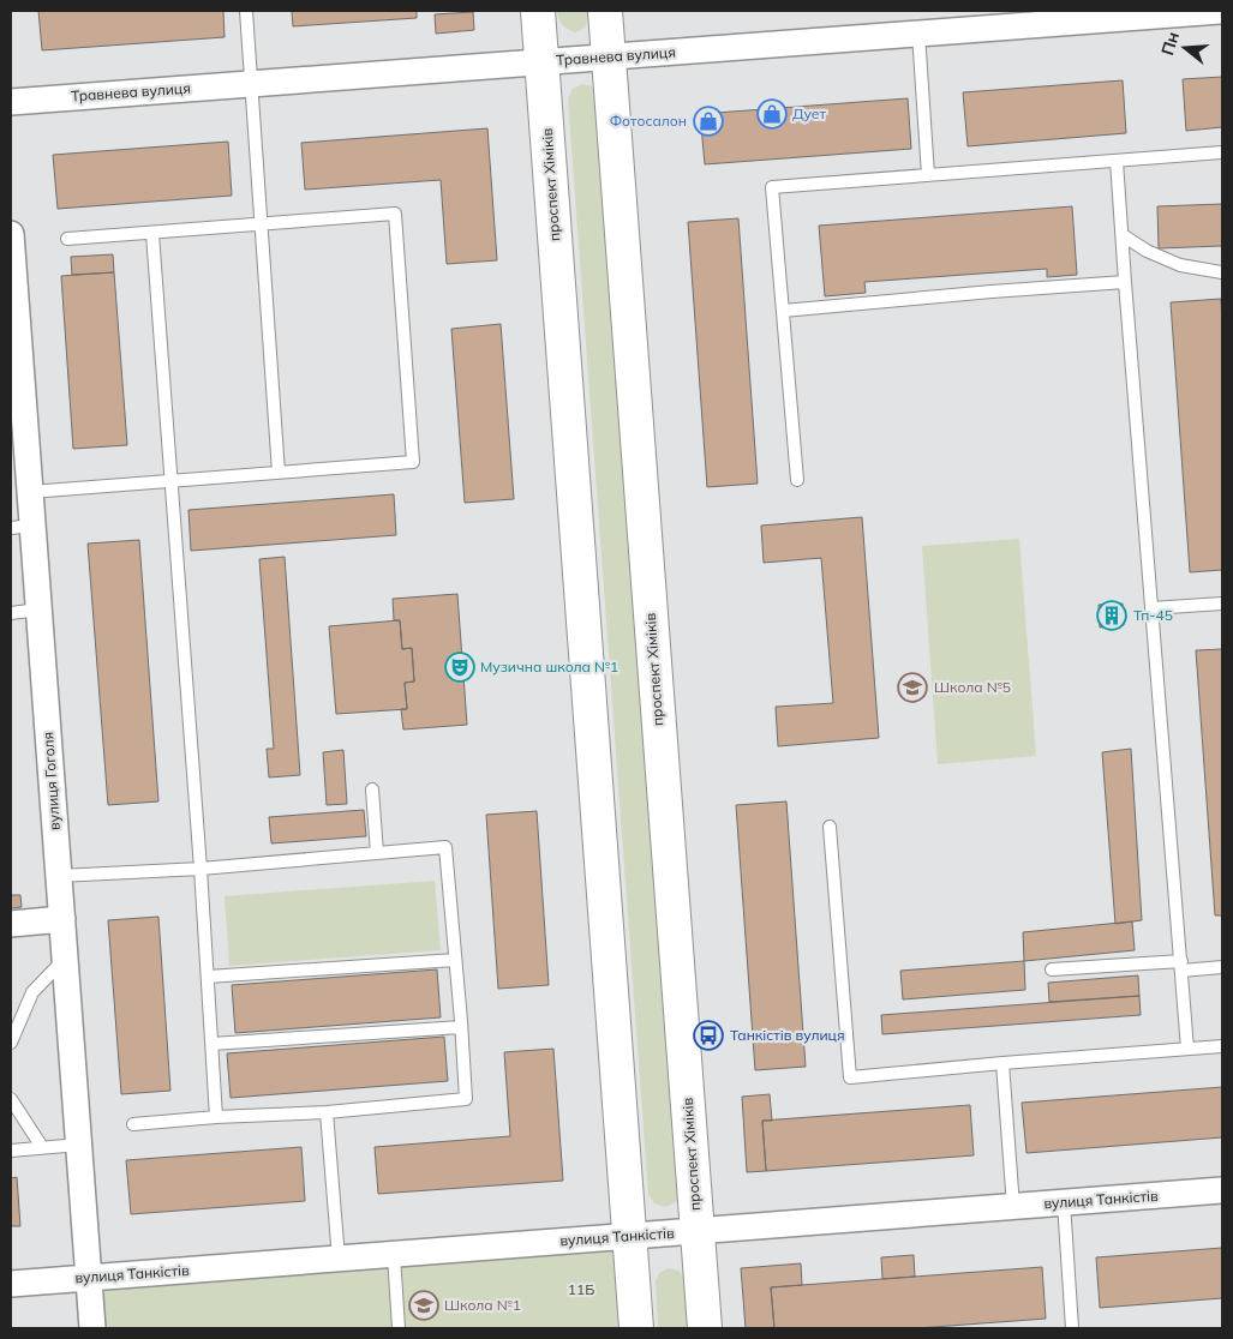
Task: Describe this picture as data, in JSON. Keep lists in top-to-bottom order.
{
  "streets": {
    "main road": ["проспект Хіміків"],
    "street": ["Травнева вулиця", "вулиця Гоголя", "вулиця Танкістів"]
  },
  "crossings": [
    ["Травнева вулиця", "проспект Хіміків"],
    ["проспект Хіміків", "вулиця Танкістів"],
    ["вулиця Гоголя", "вулиця Танкістів"]
  ],
  "parks": ["11Б"],
  "places": {
    "shop": ["Дует", "Фотосалон"],
    "building": ["Тп-45"],
    "theatre": ["Музична школа №1"],
    "school or university": ["Школа №5", "Школа №1"],
    "bus stop": ["Танкістів вулиця"]
  },
  "north": "left"
}
